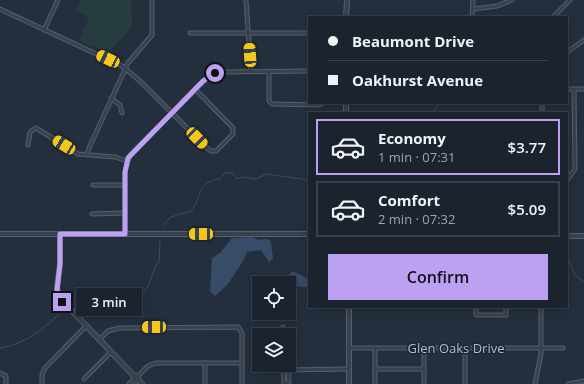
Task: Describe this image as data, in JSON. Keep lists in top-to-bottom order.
{
  "streets": {
    "street": ["Glen Oaks Drive"]
  },
  "page": {
    "banner": ["Beaumont Drive", "Oakhurst Avenue"],
    "list": [
      {
        "name": "Economy",
        "note": "1 min · 07:31",
        "value": "$3.77"
      },
      {
        "name": "Comfort",
        "note": "2 min · 07:32",
        "value": "$5.09"
      }
    ],
    "buttons": "Confirm",
    "bubble": "3 min"
  }
}
